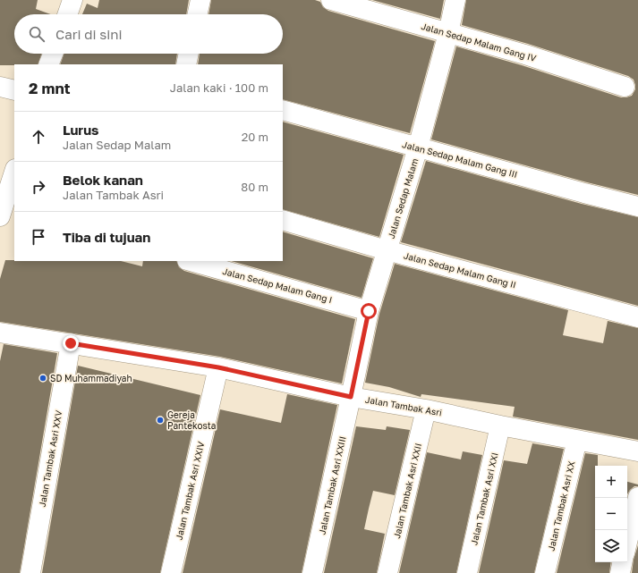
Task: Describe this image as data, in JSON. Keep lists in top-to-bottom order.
{
  "streets": {
    "street": [
      "Jalan Sedap Malam Gang IV",
      "Jalan Sedap Malam Gang III",
      "Jalan Sedap Malam",
      "Jalan Sedap Malam Gang II",
      "Jalan Sedap Malam Gang I",
      "Jalan Tambak Asri",
      "Jalan Tambak Asri XXV",
      "Jalan Tambak Asri XXIII",
      "Jalan Tambak Asri XXIV",
      "Jalan Tambak Asri XXII",
      "Jalan Tambak Asri XXI",
      "Jalan Tambak Asri XX"
    ]
  },
  "crossings": [
    ["Jalan Sedap Malam Gang IV", "Jalan Sedap Malam"],
    ["Jalan Sedap Malam Gang III", "Jalan Sedap Malam"],
    ["Jalan Sedap Malam", "Jalan Sedap Malam Gang II"],
    ["Jalan Sedap Malam", "Jalan Sedap Malam Gang I"],
    ["Jalan Sedap Malam", "Jalan Tambak Asri"],
    ["Jalan Sedap Malam", "Jalan Tambak Asri XXIII"],
    ["Jalan Tambak Asri", "Jalan Tambak Asri XXV"],
    ["Jalan Tambak Asri", "Jalan Tambak Asri XXIII"],
    ["Jalan Tambak Asri", "Jalan Tambak Asri XXIV"],
    ["Jalan Tambak Asri", "Jalan Tambak Asri XXII"],
    ["Jalan Tambak Asri", "Jalan Tambak Asri XXI"],
    ["Jalan Tambak Asri", "Jalan Tambak Asri XX"]
  ],
  "places": ["SD Muhammadiyah", "Gereja Pantekosta"],
  "page": {
    "search": "Cari di sini",
    "heading": ["2 mnt", "Jalan kaki · 100 m"],
    "list": [
      ["Lurus", "Jalan Sedap Malam", "20 m"],
      ["Belok kanan", "Jalan Tambak Asri", "80 m"],
      "Tiba di tujuan"
    ],
    "map_buttons": ["+", "−"]
  }
}
